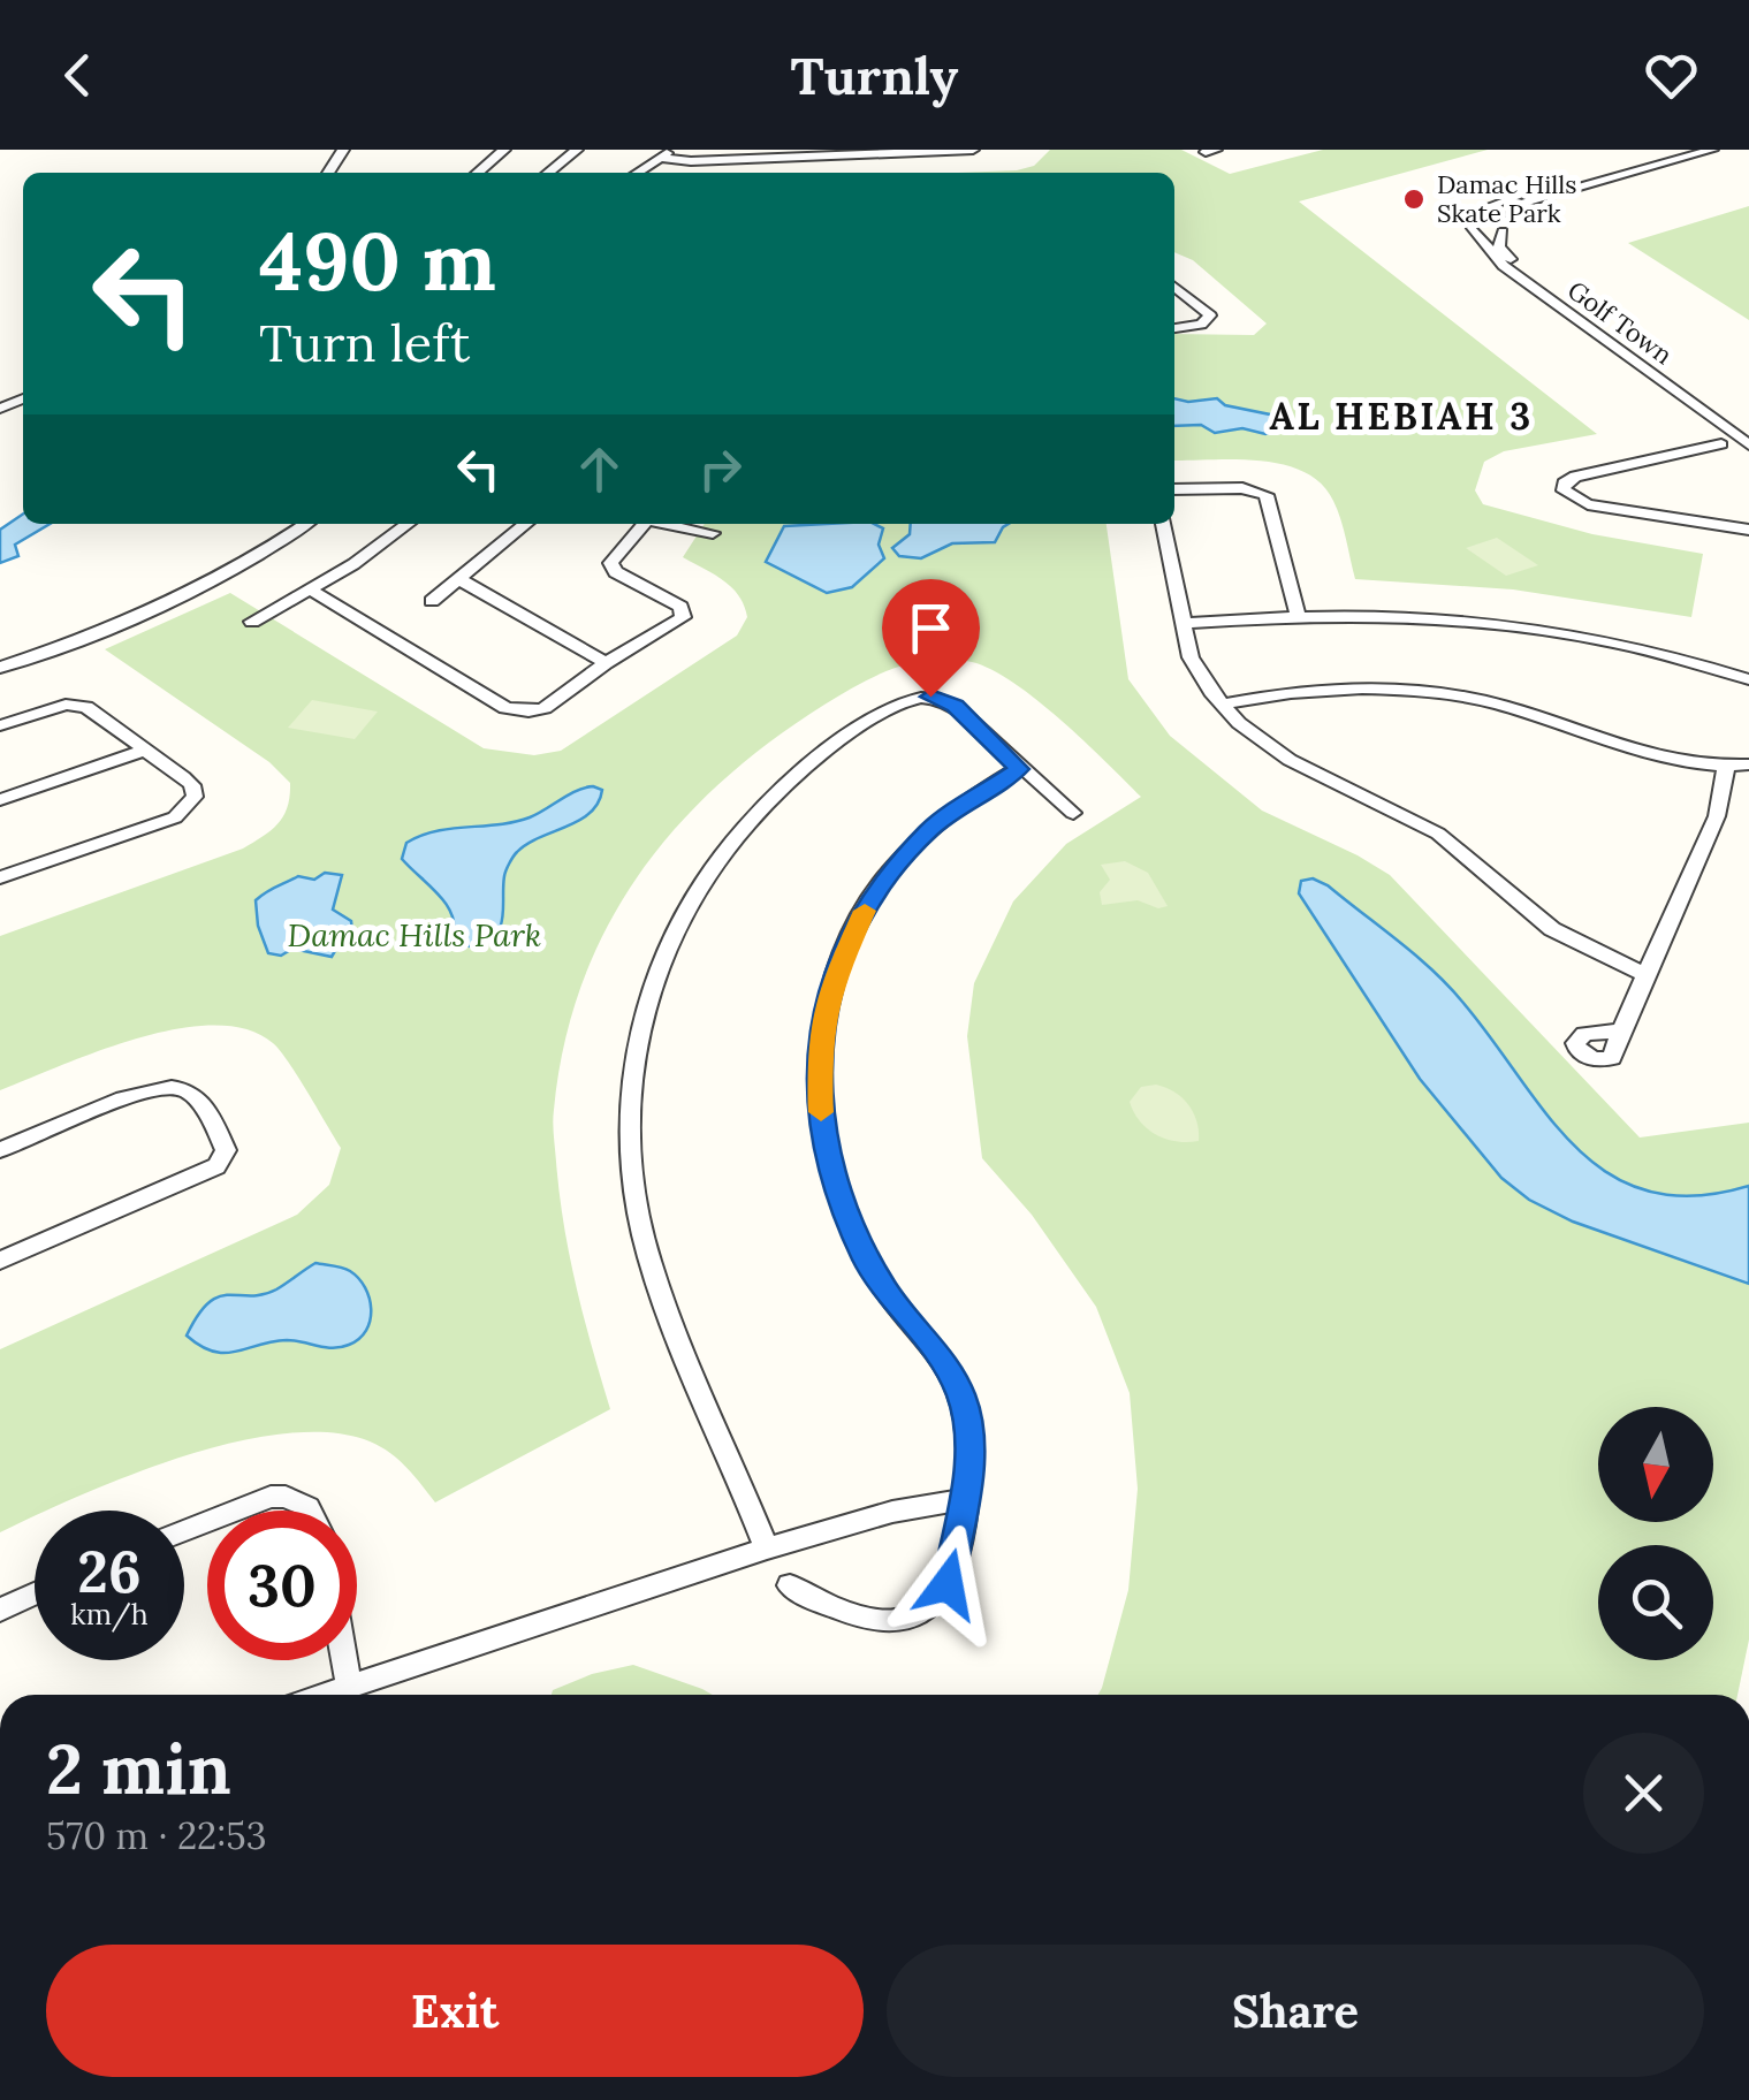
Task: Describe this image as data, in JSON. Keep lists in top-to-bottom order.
{
  "streets": {
    "street": ["Golf Town"]
  },
  "districts": ["AL HEBIAH 3"],
  "parks": ["Damac Hills Park"],
  "places": ["Damac Hills Skate Park"],
  "north": "bottom",
  "page": {
    "header": "Turnly",
    "turn": ["490 m", "Turn left"],
    "speed": "26 km/h",
    "limit": "30",
    "heading": ["2 min", "570 m · 22:53"],
    "buttons": ["Exit", "Share"]
  }
}
